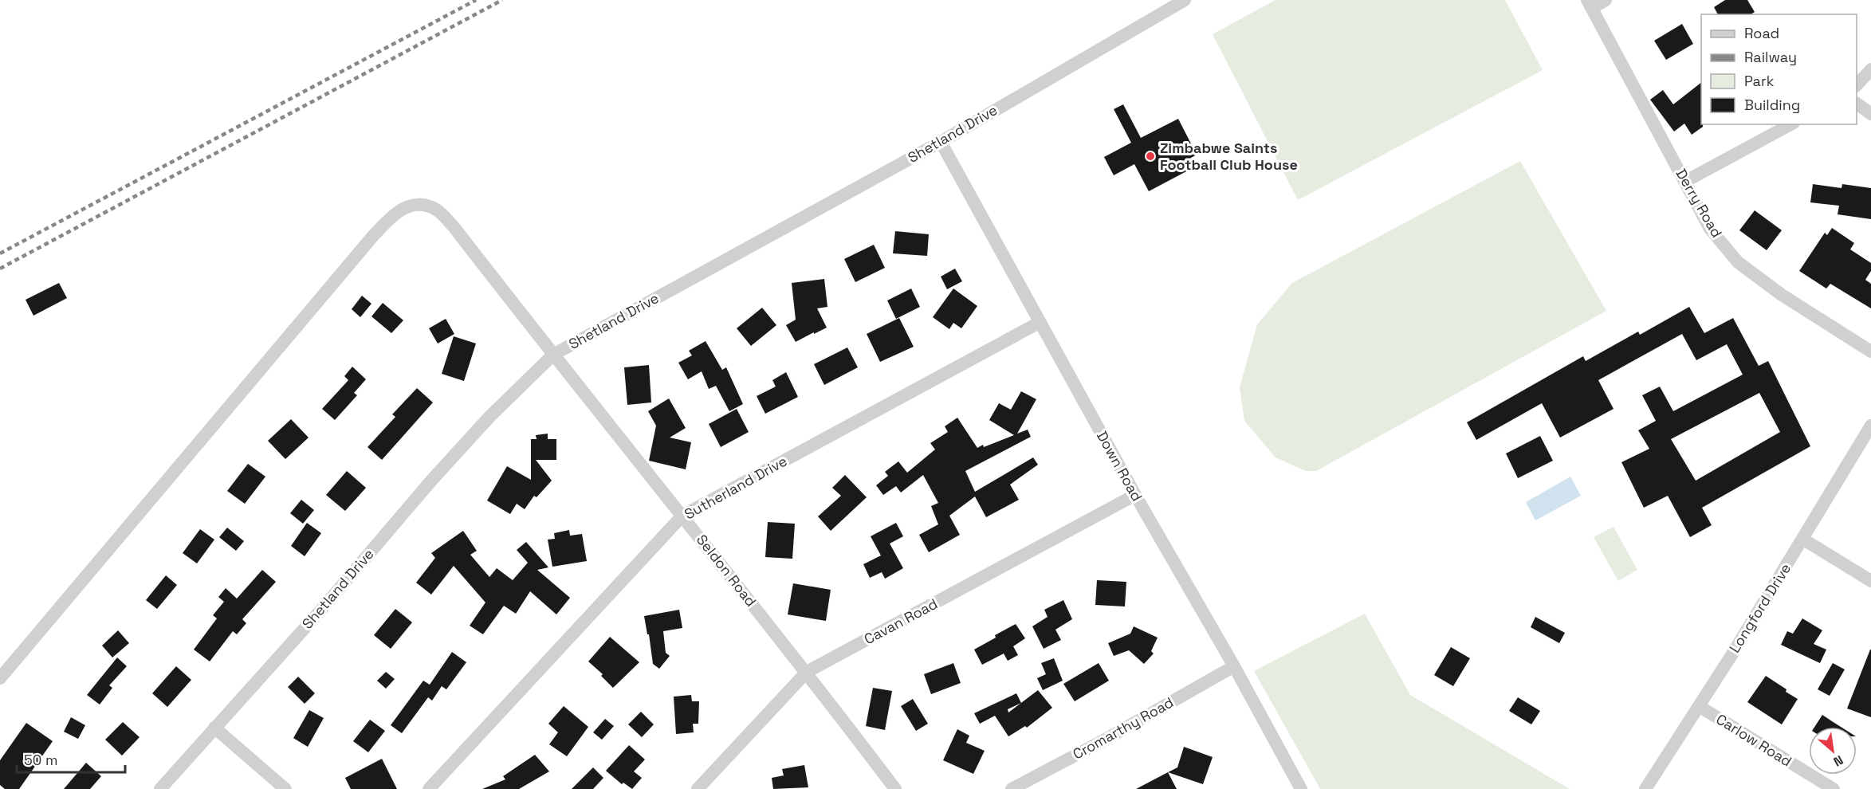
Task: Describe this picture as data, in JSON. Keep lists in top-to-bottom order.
{
  "streets": {
    "street": [
      "Shetland Drive",
      "Derry Road",
      "Down Road",
      "Sutherland Drive",
      "Seldon Road",
      "Longford Drive",
      "Cavan Road",
      "Cromarthy Road",
      "Carlow Road"
    ]
  },
  "crossings": [
    ["Shetland Drive", "Down Road"],
    ["Shetland Drive", "Seldon Road"],
    ["Down Road", "Sutherland Drive"],
    ["Down Road", "Cavan Road"],
    ["Down Road", "Cromarthy Road"],
    ["Sutherland Drive", "Seldon Road"],
    ["Seldon Road", "Cavan Road"],
    ["Longford Drive", "Carlow Road"]
  ],
  "places": ["Zimbabwe Saints Football Club House"],
  "legend": [
    "Road",
    "Railway",
    "Park",
    "Building"
  ],
  "scale_bar": "50 m",
  "north": "bottom right"
}
